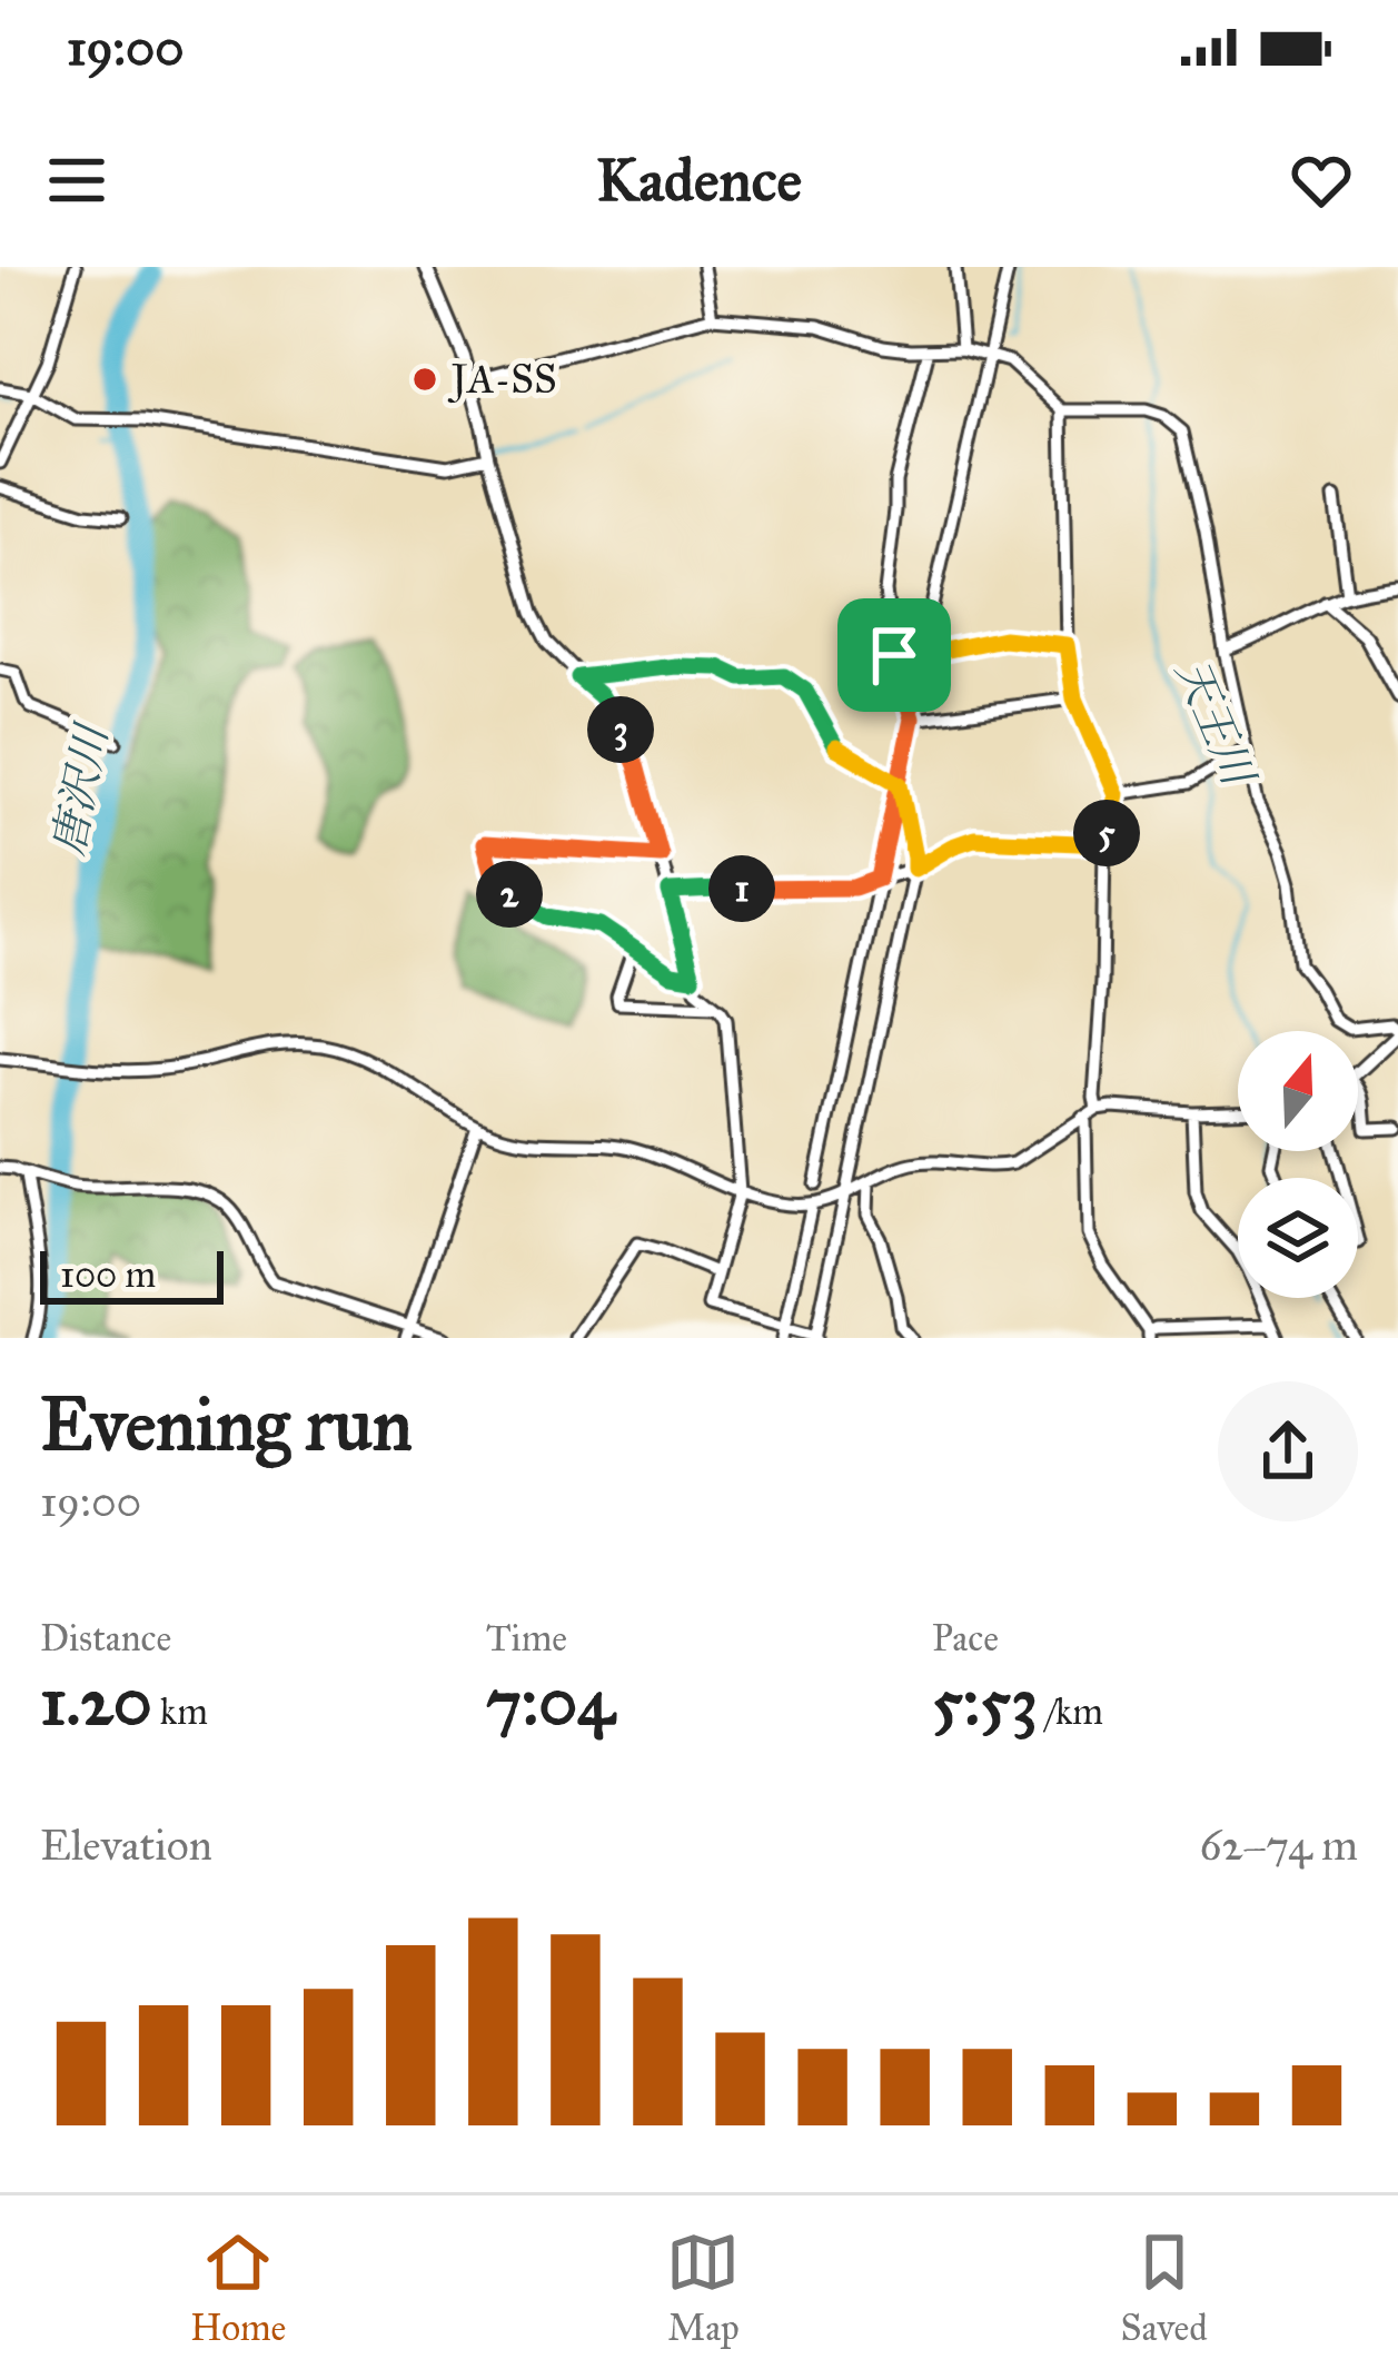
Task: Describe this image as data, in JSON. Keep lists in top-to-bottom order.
{
  "water": ["天王川", "唐沢川"],
  "places": ["JA-SS"],
  "scale_bar": "100 m",
  "north": "top",
  "page": {
    "status": "19:00",
    "header": "Kadence",
    "pins": [
      "3",
      "5",
      "1",
      "2"
    ],
    "scale": "100 m",
    "heading": ["Evening run", "19:00"],
    "stats": [
      ["Distance", "1.20 km"],
      ["Time", "7:04"],
      ["Pace", "5:53 /km"]
    ],
    "chart": ["Elevation", "62–74 m"],
    "tabs": ["Home", "Map", "Saved"]
  }
}
